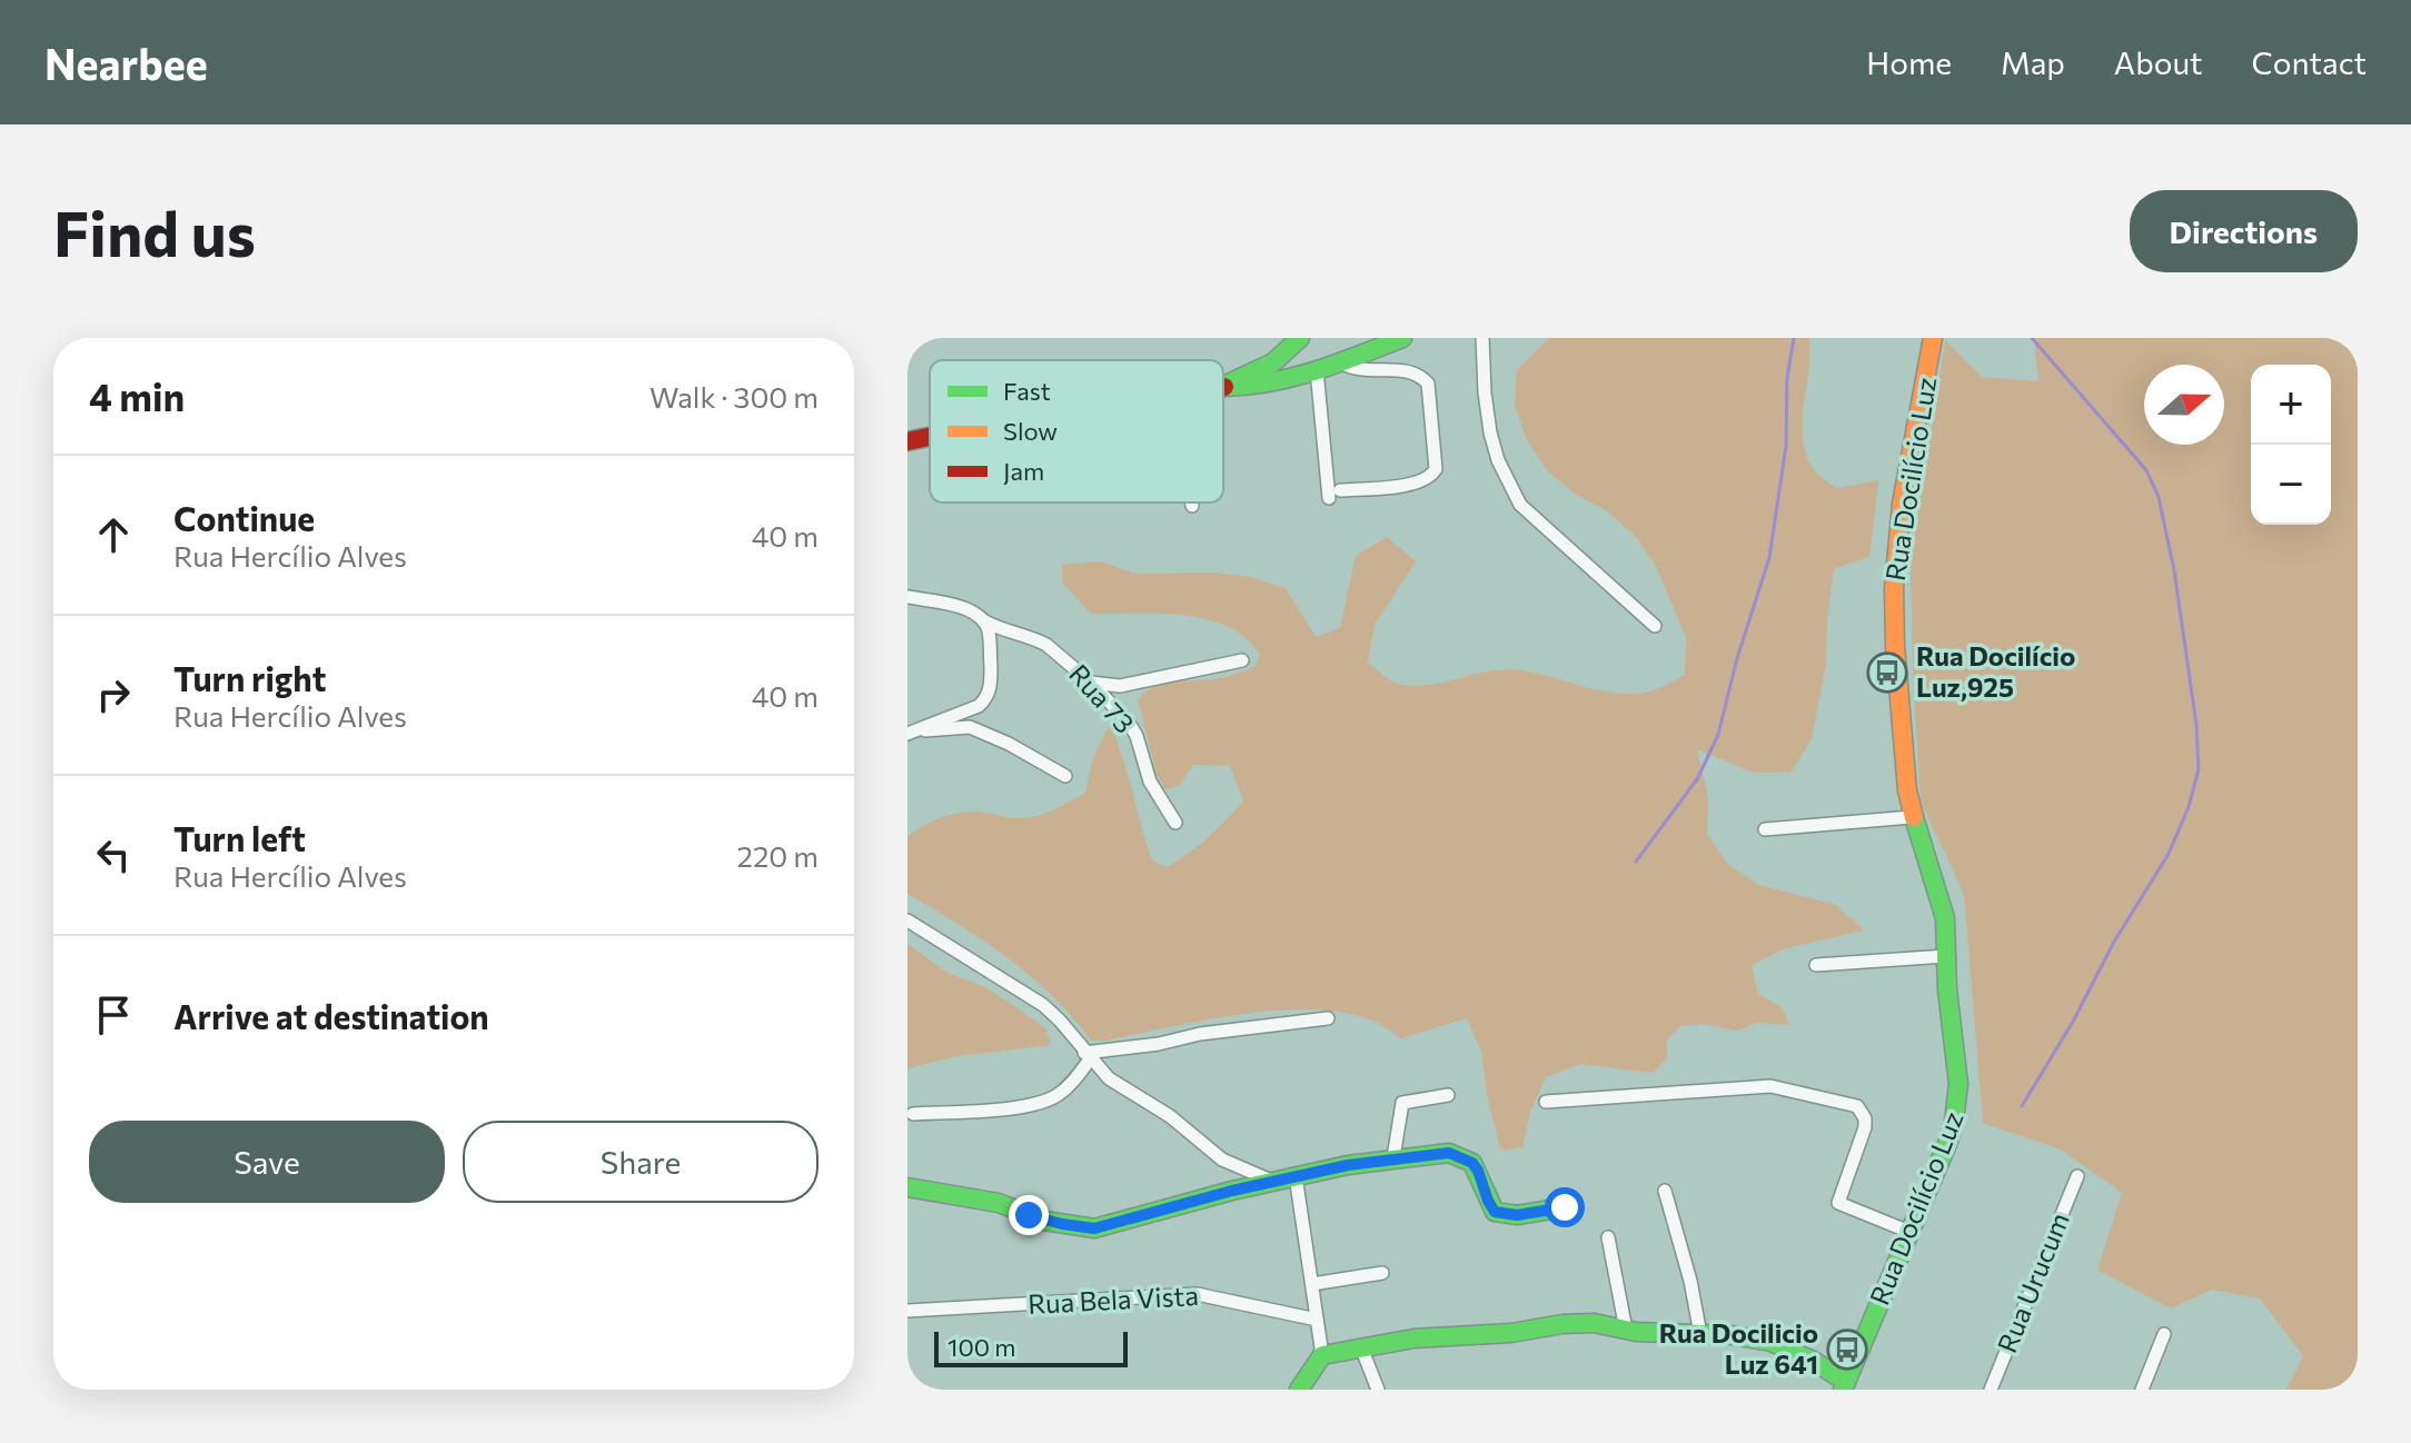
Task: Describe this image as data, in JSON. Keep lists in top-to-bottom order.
{
  "streets": {
    "main road": ["Rua Docilício Luz"],
    "street": ["Rua 73", "Rua Urucum", "Rua Bela Vista"]
  },
  "places": {
    "bus stop": ["Rua Docilício Luz,925", "Rua Docilicio Luz 641"]
  },
  "legend": ["Fast", "Slow", "Jam"],
  "scale_bar": "100 m",
  "north": "right",
  "page": {
    "header": "Nearbee",
    "nav": [
      "Home",
      "Map",
      "About",
      "Contact"
    ],
    "buttons": [
      "Directions",
      ["Save", "Share"]
    ],
    "title": "Find us",
    "heading": ["4 min", "Walk · 300 m"],
    "map_buttons": ["+", "−"],
    "list": [
      ["Continue", "Rua Hercílio Alves", "40 m"],
      ["Turn right", "Rua Hercílio Alves", "40 m"],
      ["Turn left", "Rua Hercílio Alves", "220 m"],
      "Arrive at destination"
    ],
    "scale": "100 m"
  }
}
